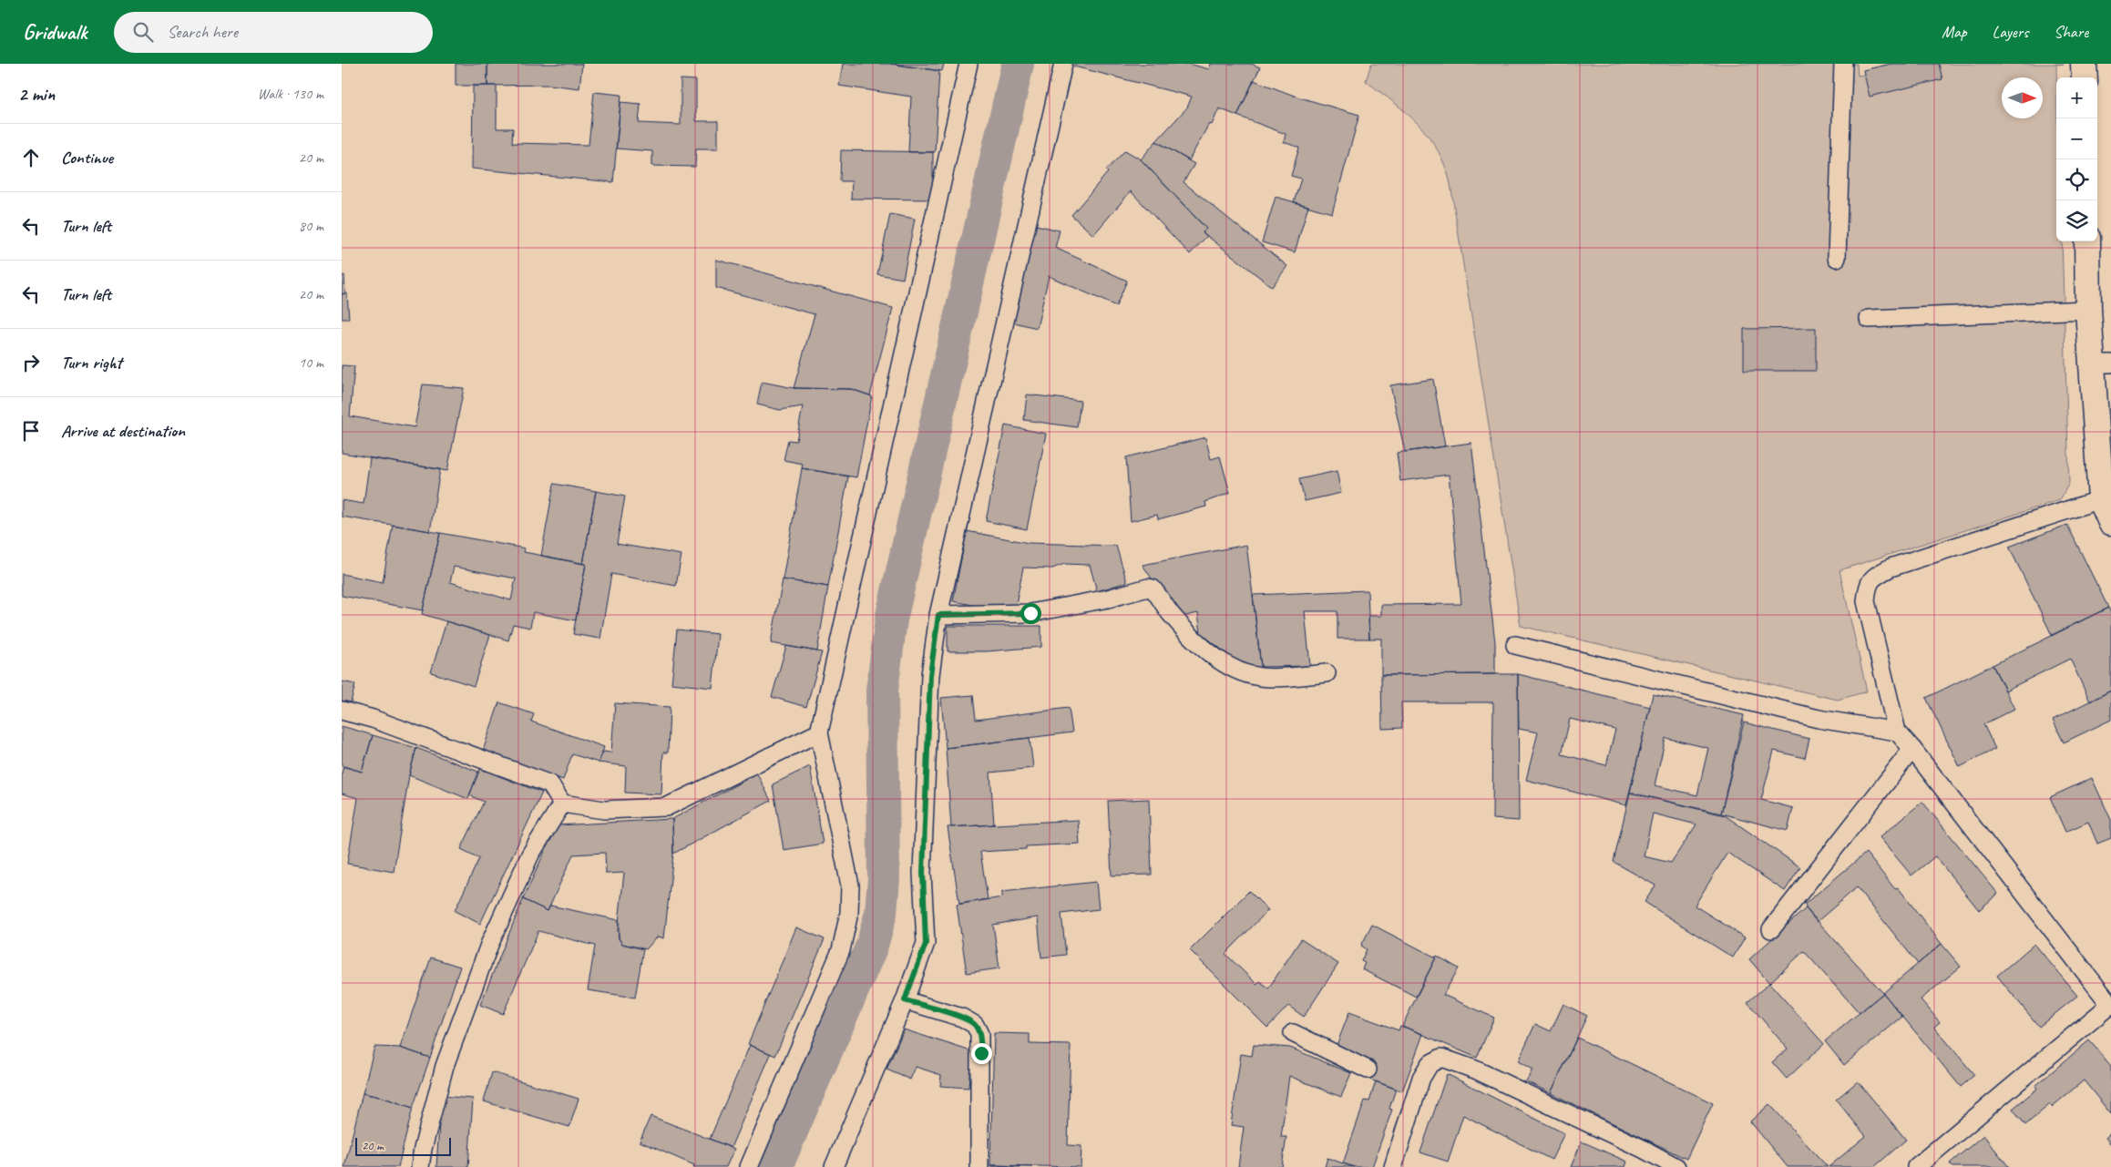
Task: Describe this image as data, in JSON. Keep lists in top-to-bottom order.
{
  "scale_bar": "20 m",
  "north": "right",
  "page": {
    "header": "Gridwalk",
    "search": "Search here",
    "nav": ["Map", "Layers", "Share"],
    "heading": ["2 min", "Walk · 130 m"],
    "map_buttons": ["+", "−"],
    "list": [
      ["Continue", "20 m"],
      ["Turn left", "80 m"],
      ["Turn left", "20 m"],
      ["Turn right", "10 m"],
      "Arrive at destination"
    ],
    "scale": "20 m"
  }
}
